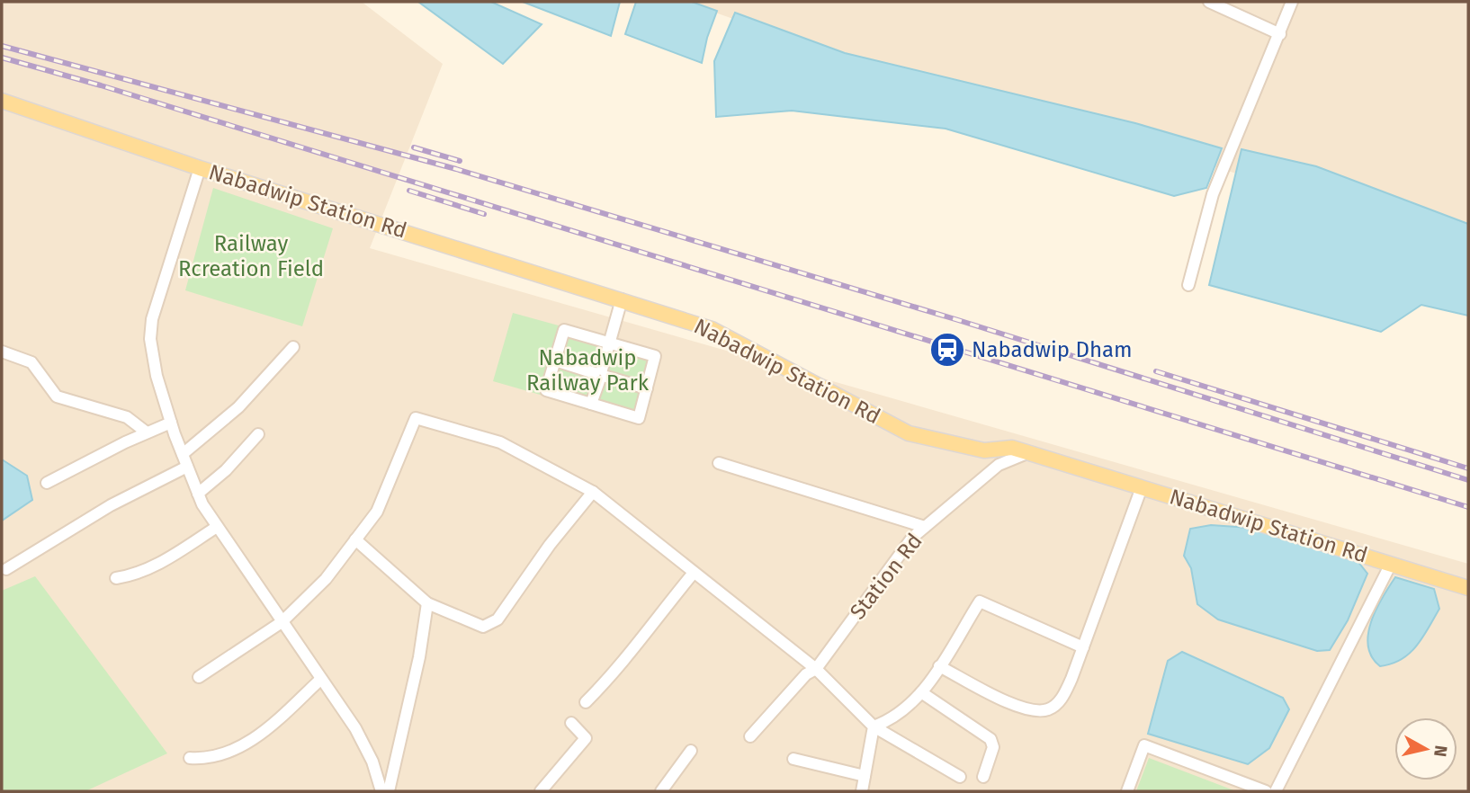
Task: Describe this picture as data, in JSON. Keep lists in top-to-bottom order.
{
  "streets": {
    "main road": ["Nabadwip Station Rd"],
    "street": ["Station Rd"]
  },
  "crossings": [
    ["Nabadwip Station Rd", "Station Rd"]
  ],
  "parks": ["Railway Rcreation Field", "Nabadwip Railway Park"],
  "places": {
    "station": ["Nabadwip Dham"]
  },
  "north": "right"
}
